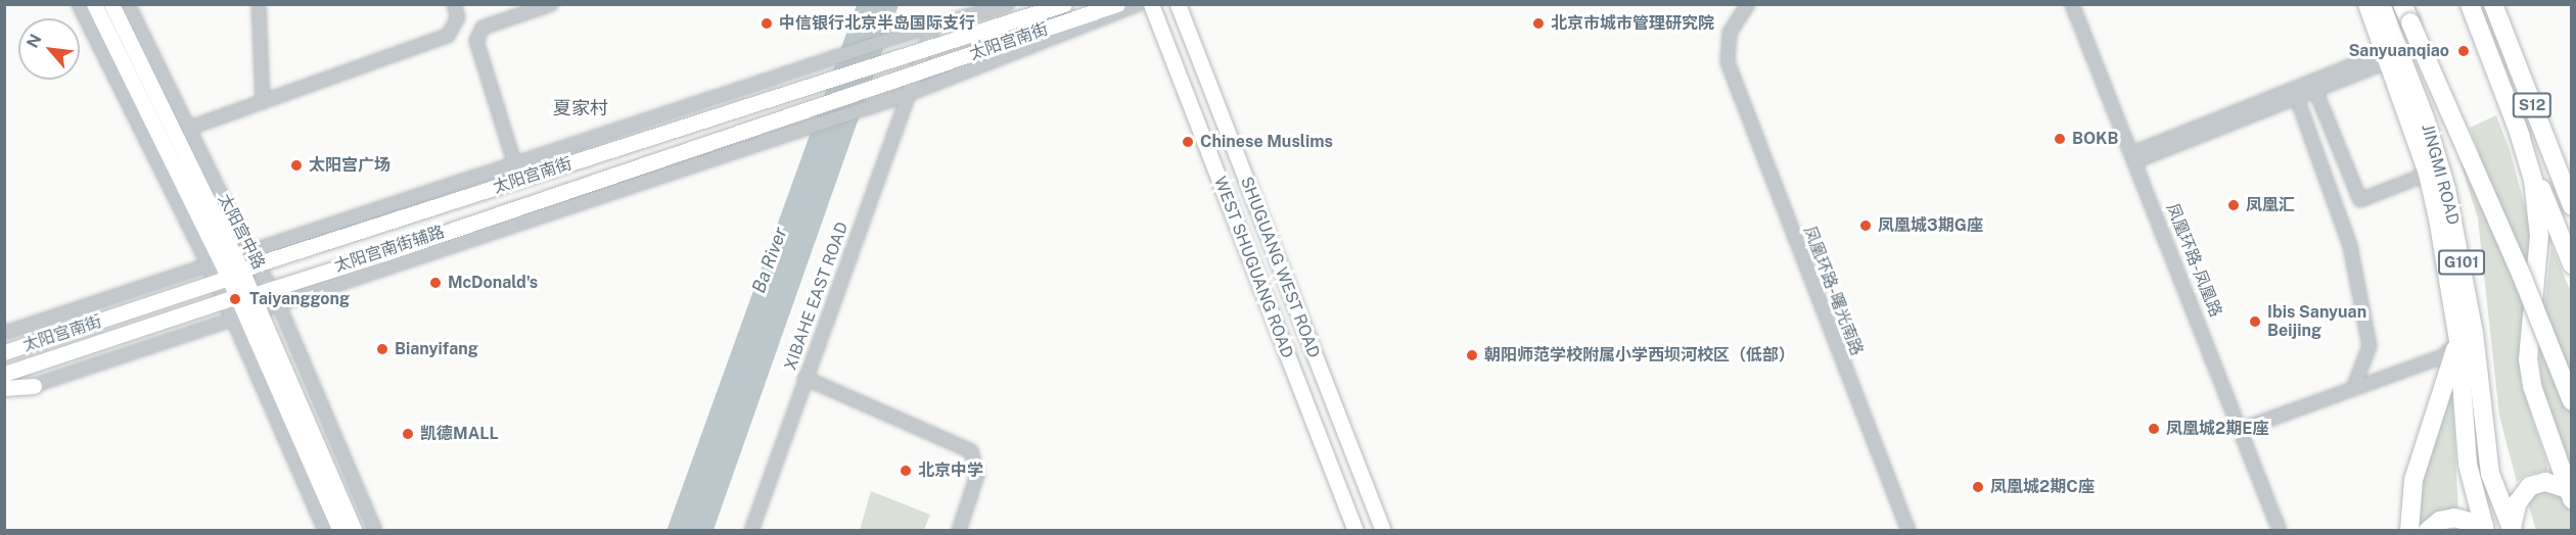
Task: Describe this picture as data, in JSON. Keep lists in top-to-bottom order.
{
  "streets": {
    "highway": ["S12", "JINGMI ROAD", "G101"],
    "main road": [
      "太阳宫南街",
      "太阳宫中路",
      "WEST SHUGUANG ROAD",
      "SHUGUANG WEST ROAD"
    ],
    "street": [
      "太阳宫南街辅路",
      "凤凰环路-凤凰路",
      "凤凰环路-曙光南路",
      "XIBAHE EAST ROAD"
    ]
  },
  "crossings": [
    ["太阳宫南街", "太阳宫中路"],
    ["太阳宫南街", "太阳宫南街辅路"],
    ["太阳宫南街", "XIBAHE EAST ROAD"],
    ["太阳宫中路", "太阳宫南街辅路"]
  ],
  "districts": ["夏家村"],
  "water": ["Ba River"],
  "places": [
    "中信银行北京半岛国际支行",
    "北京市城市管理研究院",
    "Sanyuanqiao",
    "BOKB",
    "Chinese Muslims",
    "太阳宫广场",
    "凤凰汇",
    "凤凰城3期G座",
    "McDonald's",
    "Taiyanggong",
    "Ibis Sanyuan Beijing",
    "Bianyifang",
    "朝阳师范学校附属小学西坝河校区（低部）",
    "凤凰城2期E座",
    "凯德MALL",
    "北京中学",
    "凤凰城2期C座"
  ],
  "north": "top left"
}
